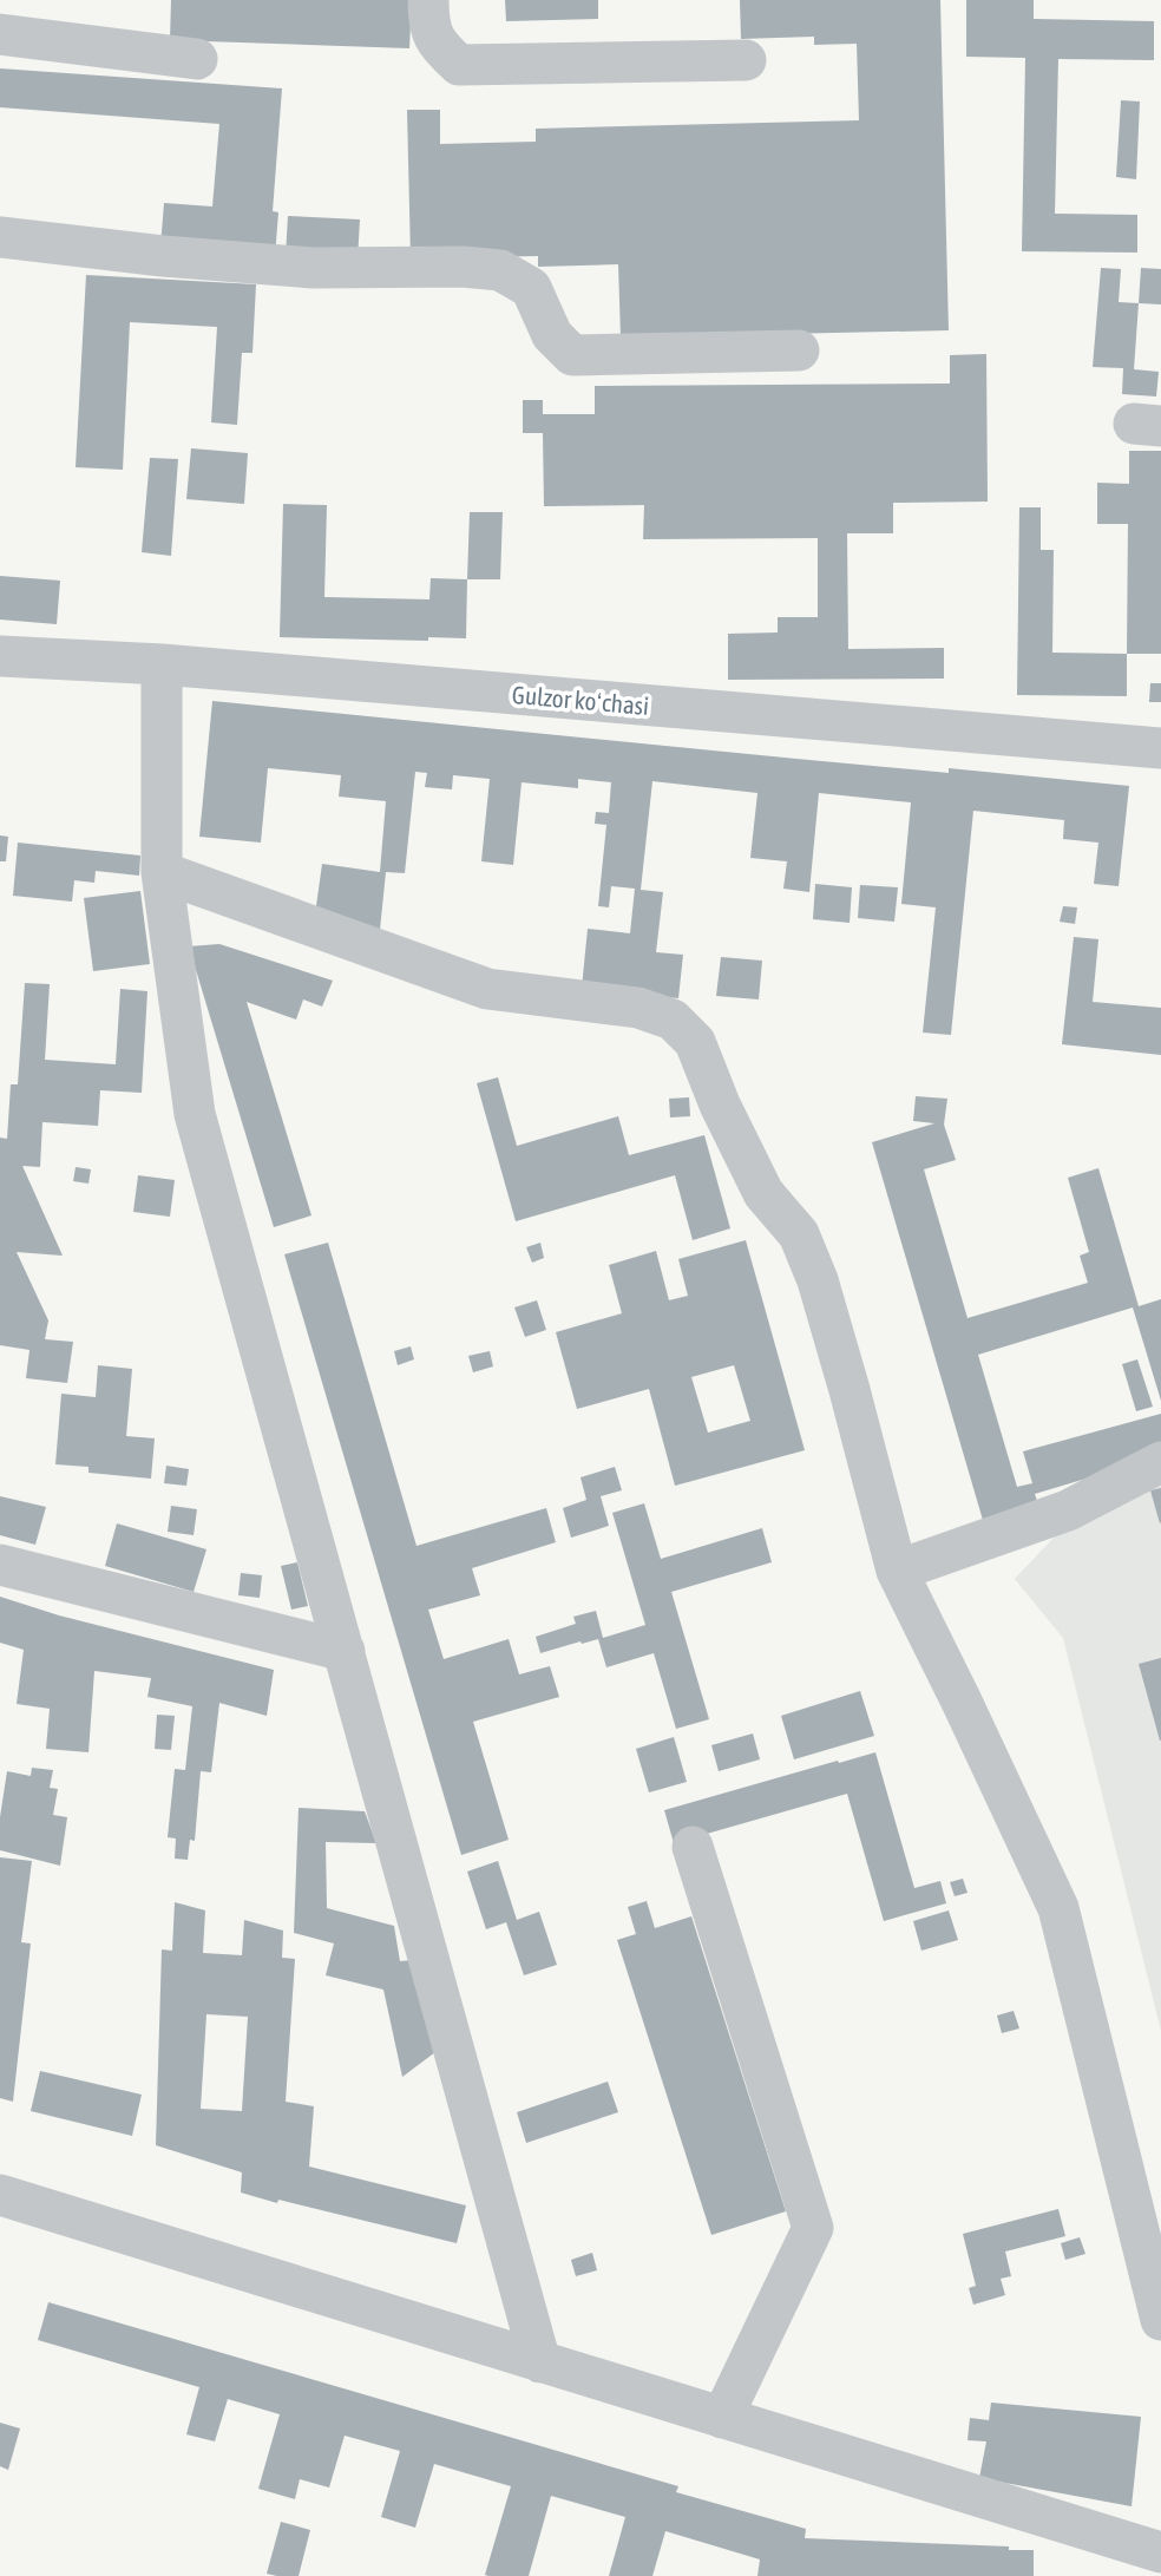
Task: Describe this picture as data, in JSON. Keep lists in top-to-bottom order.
{
  "streets": {
    "street": ["Gulzor koʻchasi"]
  }
}
